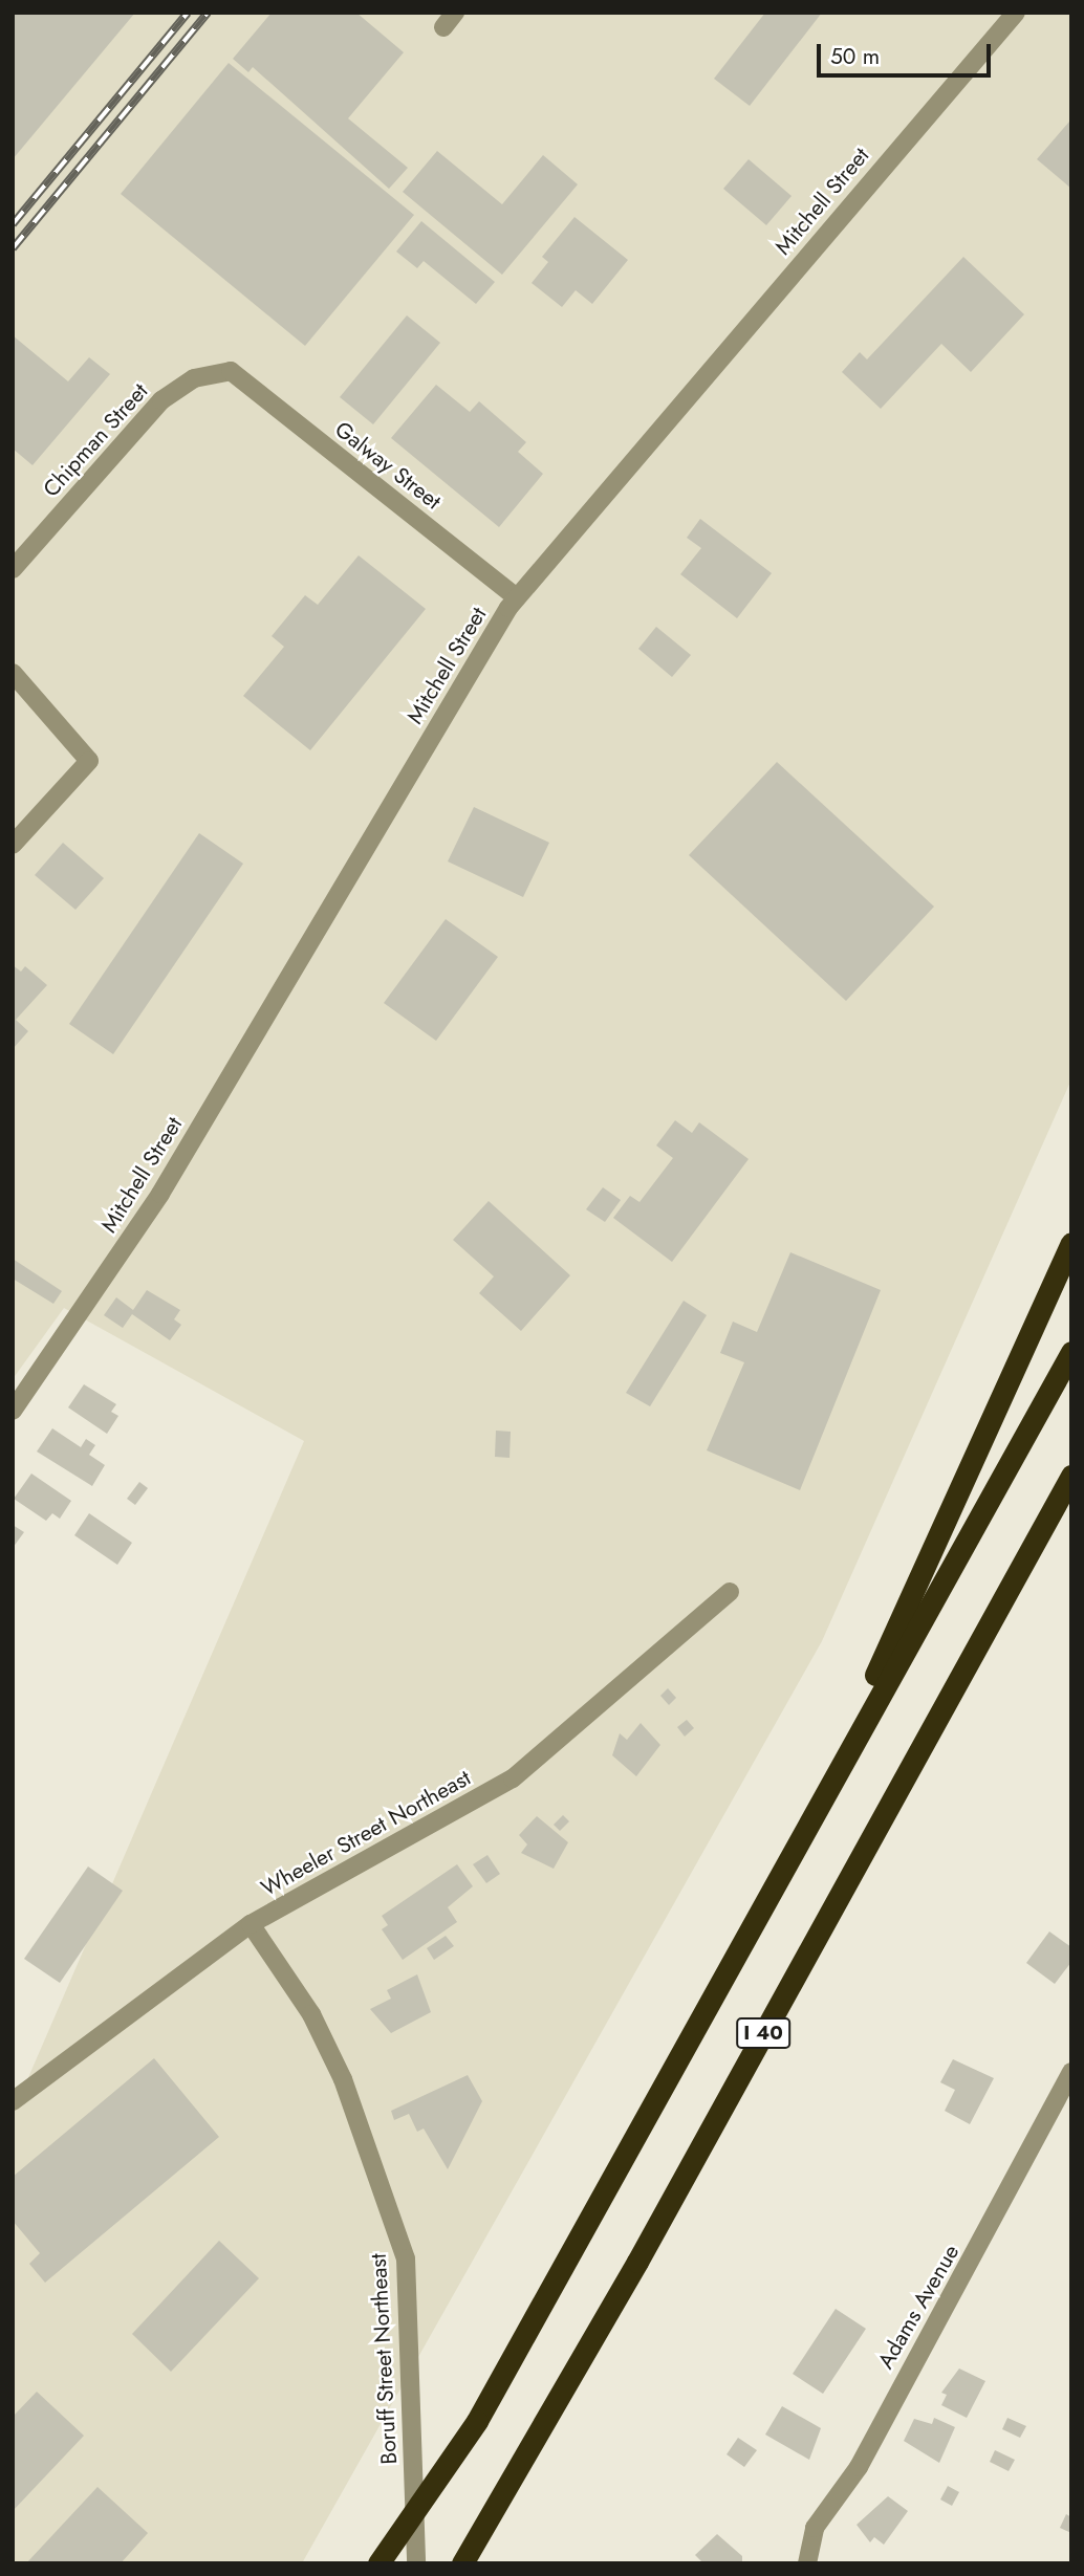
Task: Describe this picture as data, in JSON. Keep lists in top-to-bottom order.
{
  "streets": {
    "highway": ["I 40"],
    "street": [
      "Mitchell Street",
      "Chipman Street",
      "Galway Street",
      "Wheeler Street Northeast",
      "Adams Avenue",
      "Boruff Street Northeast"
    ]
  },
  "crossings": [
    ["Mitchell Street", "Galway Street"],
    ["Chipman Street", "Galway Street"],
    ["Wheeler Street Northeast", "Boruff Street Northeast"]
  ],
  "scale_bar": "50 m"
}
